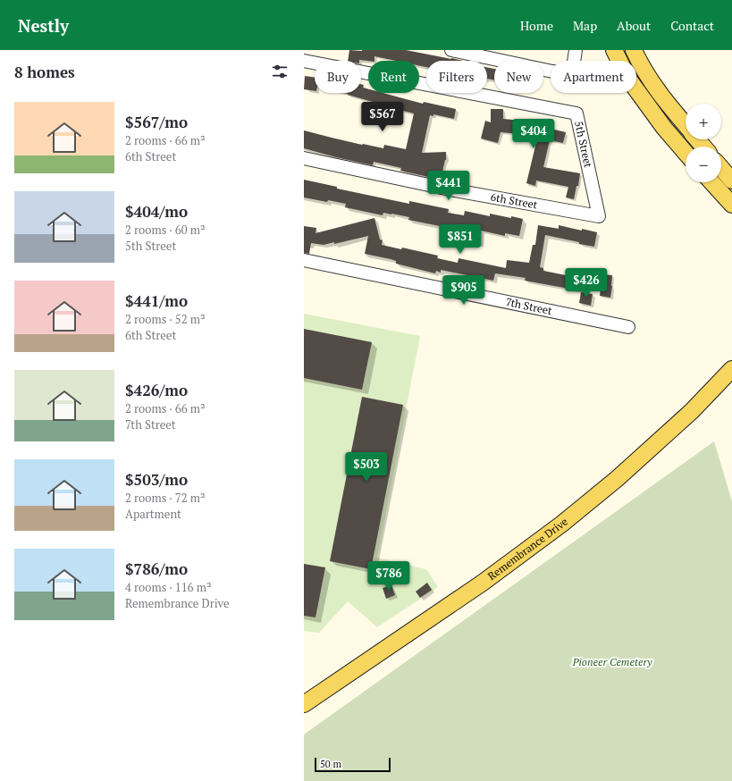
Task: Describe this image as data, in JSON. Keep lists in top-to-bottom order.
{
  "streets": {
    "main road": ["Remembrance Drive"],
    "street": ["5th Street", "6th Street", "7th Street"]
  },
  "crossings": [
    ["5th Street", "6th Street"]
  ],
  "parks": ["Pioneer Cemetery"],
  "scale_bar": "50 m",
  "page": {
    "header": "Nestly",
    "nav": [
      "Home",
      "Map",
      "About",
      "Contact"
    ],
    "heading": "8 homes",
    "chip": [
      "Buy",
      "Rent",
      "Filters",
      "New",
      "Apartment"
    ],
    "list": [
      {
        "name": "$567/mo",
        "note": "2 rooms · 66 m² · 6th Street"
      },
      {
        "name": "$404/mo",
        "note": "2 rooms · 60 m² · 5th Street"
      },
      {
        "name": "$441/mo",
        "note": "2 rooms · 52 m² · 6th Street"
      },
      {
        "name": "$426/mo",
        "note": "2 rooms · 66 m² · 7th Street"
      },
      {
        "name": "$503/mo",
        "note": "2 rooms · 72 m² · Apartment"
      },
      {
        "name": "$786/mo",
        "note": "4 rooms · 116 m² · Remembrance Drive"
      }
    ],
    "price": [
      "$567",
      "$404",
      "$441",
      "$851",
      "$426",
      "$905",
      "$503",
      "$786"
    ],
    "map_buttons": ["+", "−"],
    "scale": "50 m"
  }
}
